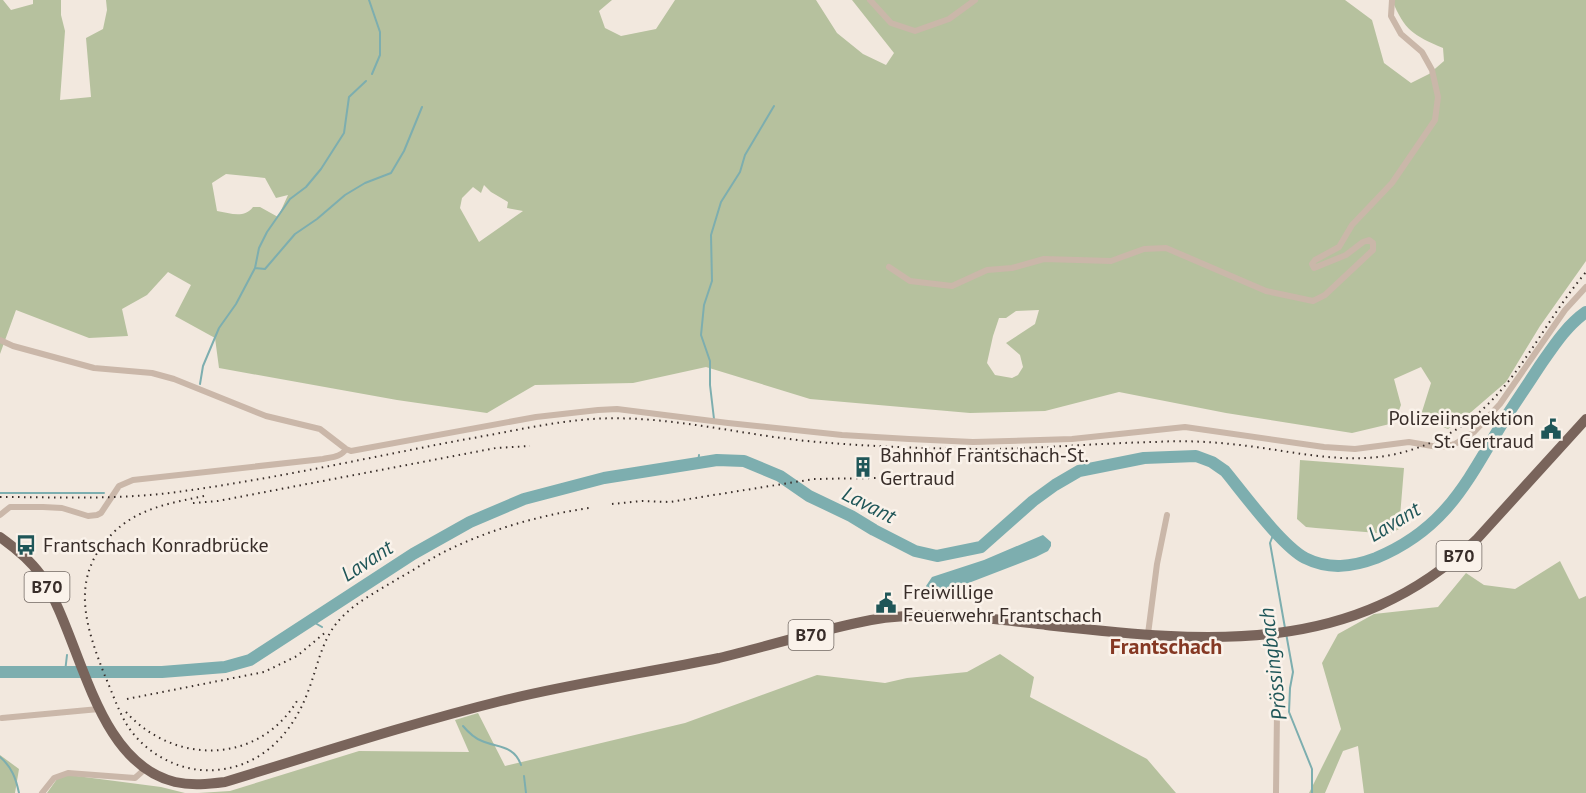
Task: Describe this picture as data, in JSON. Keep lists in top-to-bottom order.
{
  "streets": {
    "main road": ["B70"]
  },
  "districts": ["Frantschach"],
  "water": ["Lavant", "Prössingbach"],
  "places": {
    "public building": ["Polizeiinspektion St. Gertraud", "Freiwillige Feuerwehr Frantschach"],
    "building": ["Bahnhof Frantschach-St. Gertraud"],
    "bus stop": ["Frantschach Konradbrücke"]
  }
}
